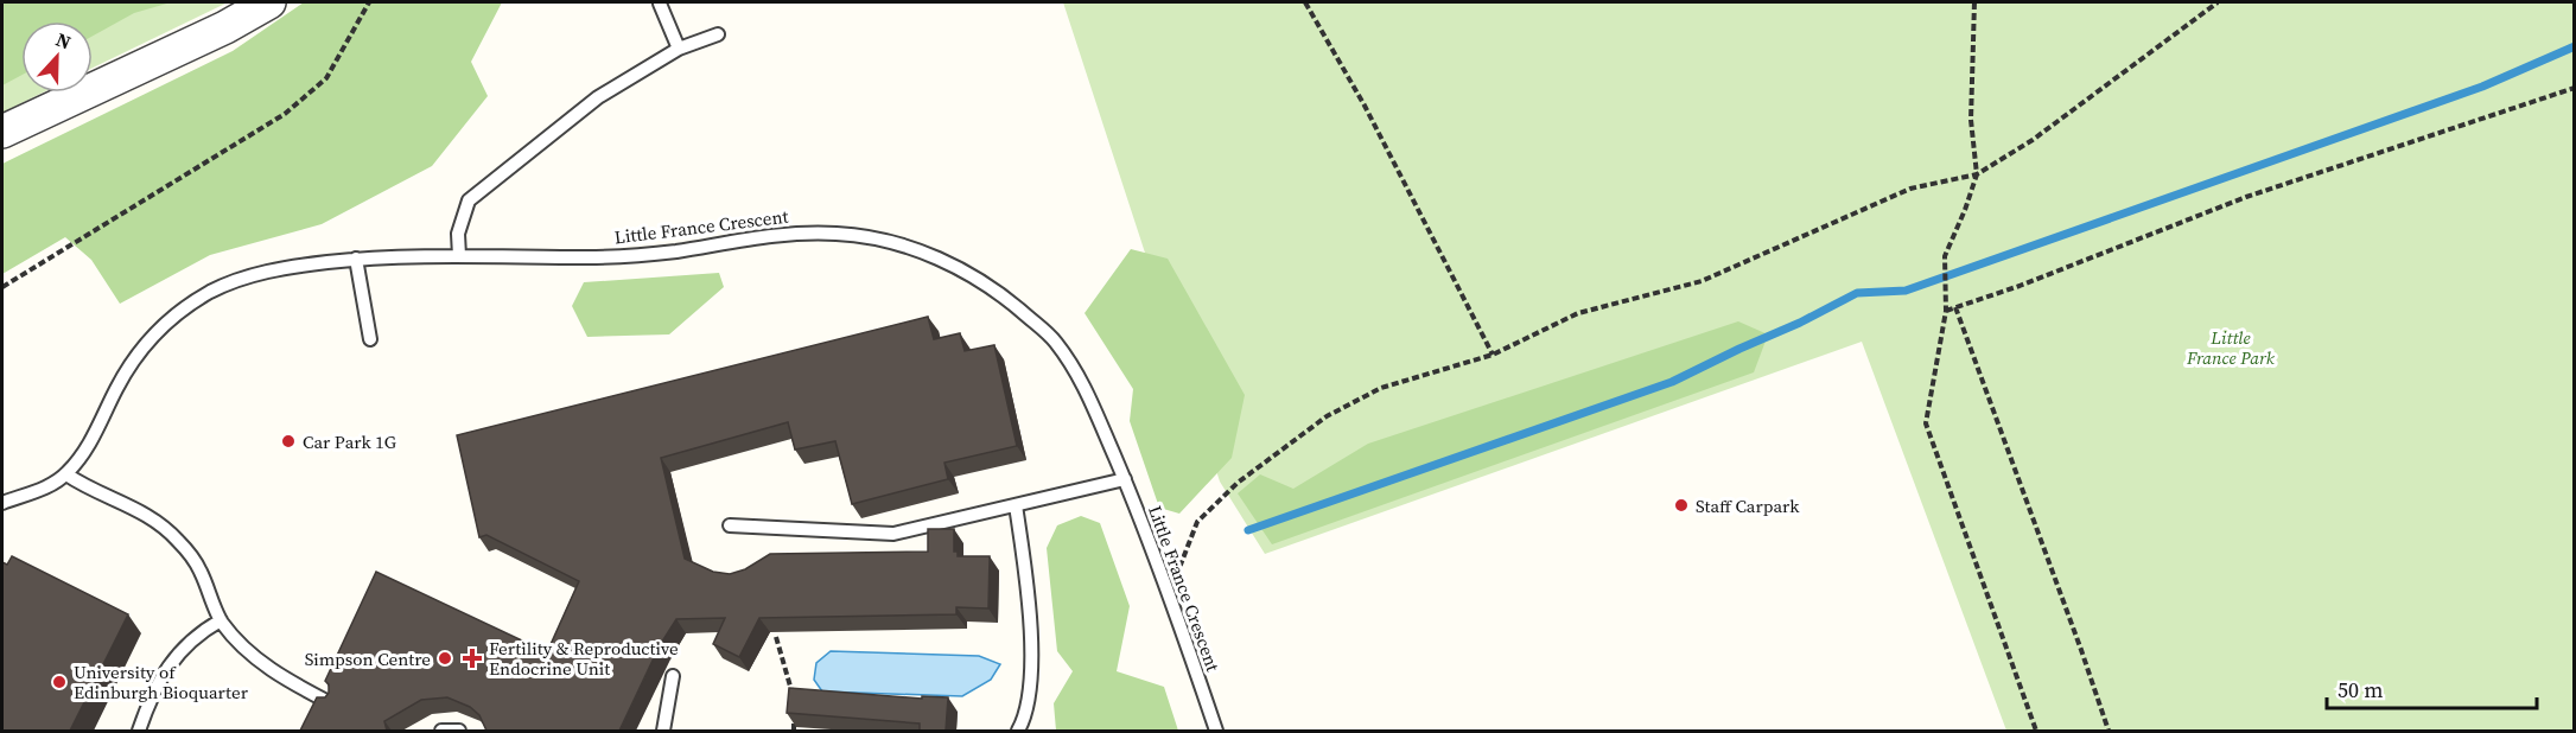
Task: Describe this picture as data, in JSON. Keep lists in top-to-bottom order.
{
  "streets": {
    "lane": ["Little France Crescent"]
  },
  "parks": ["Little France Park"],
  "places": {
    "other": [
      "Car Park 1G",
      "Staff Carpark",
      "Simpson Centre",
      "University of Edinburgh Bioquarter"
    ],
    "health": ["Fertility & Reproductive Endocrine Unit"]
  },
  "scale_bar": "50 m",
  "north": "top"
}
